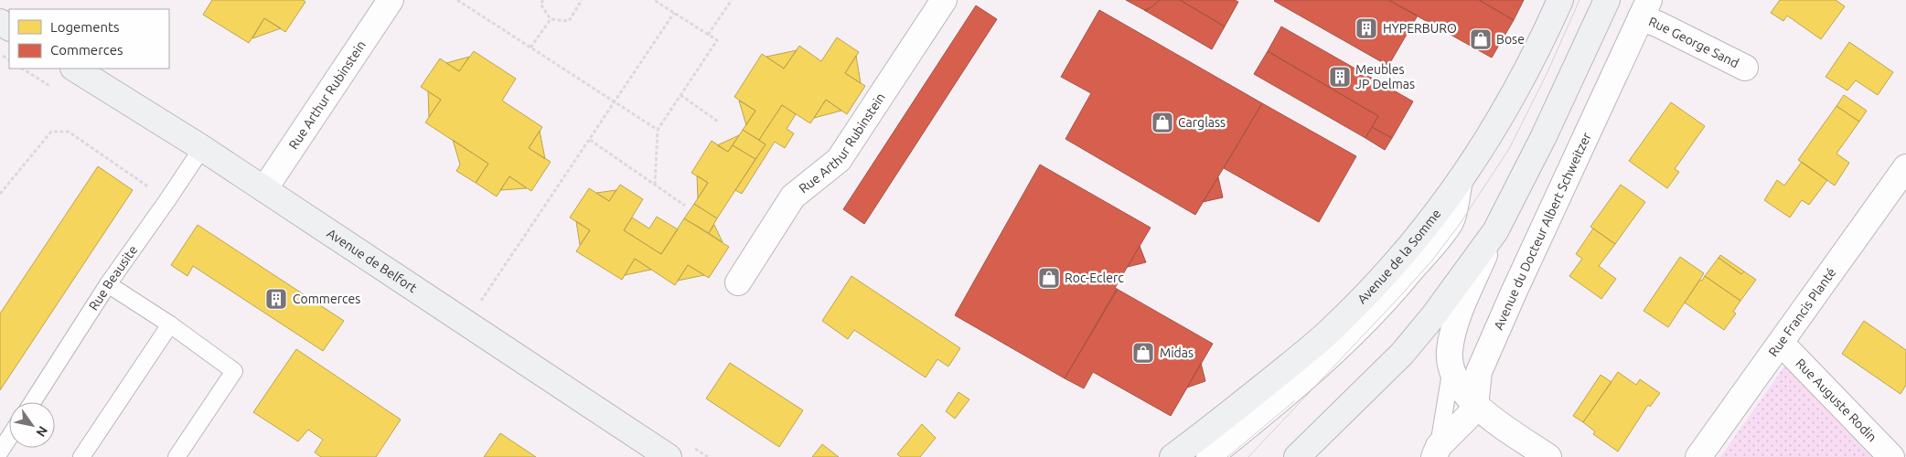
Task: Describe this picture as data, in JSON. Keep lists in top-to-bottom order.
{
  "streets": {
    "main road": ["Avenue de la Somme", "Avenue de Belfort"],
    "street": [
      "Rue George Sand",
      "Rue Arthur Rubinstein",
      "Avenue du Docteur Albert Schweitzer",
      "Rue Francis Planté",
      "Rue Auguste Rodin"
    ],
    "lane": ["Rue Beausite"]
  },
  "crossings": [
    ["Rue George Sand", "Avenue du Docteur Albert Schweitzer"],
    ["Rue Arthur Rubinstein", "Avenue de Belfort"],
    ["Avenue de Belfort", "Rue Beausite"],
    ["Rue Francis Planté", "Rue Auguste Rodin"]
  ],
  "places": {
    "building": ["HYPERBURO", "Meubles JP Delmas", "Commerces"],
    "shop": [
      "Bose",
      "Carglass",
      "Roc-Eclerc",
      "Midas"
    ]
  },
  "legend": ["Logements", "Commerces"],
  "north": "bottom right"
}
